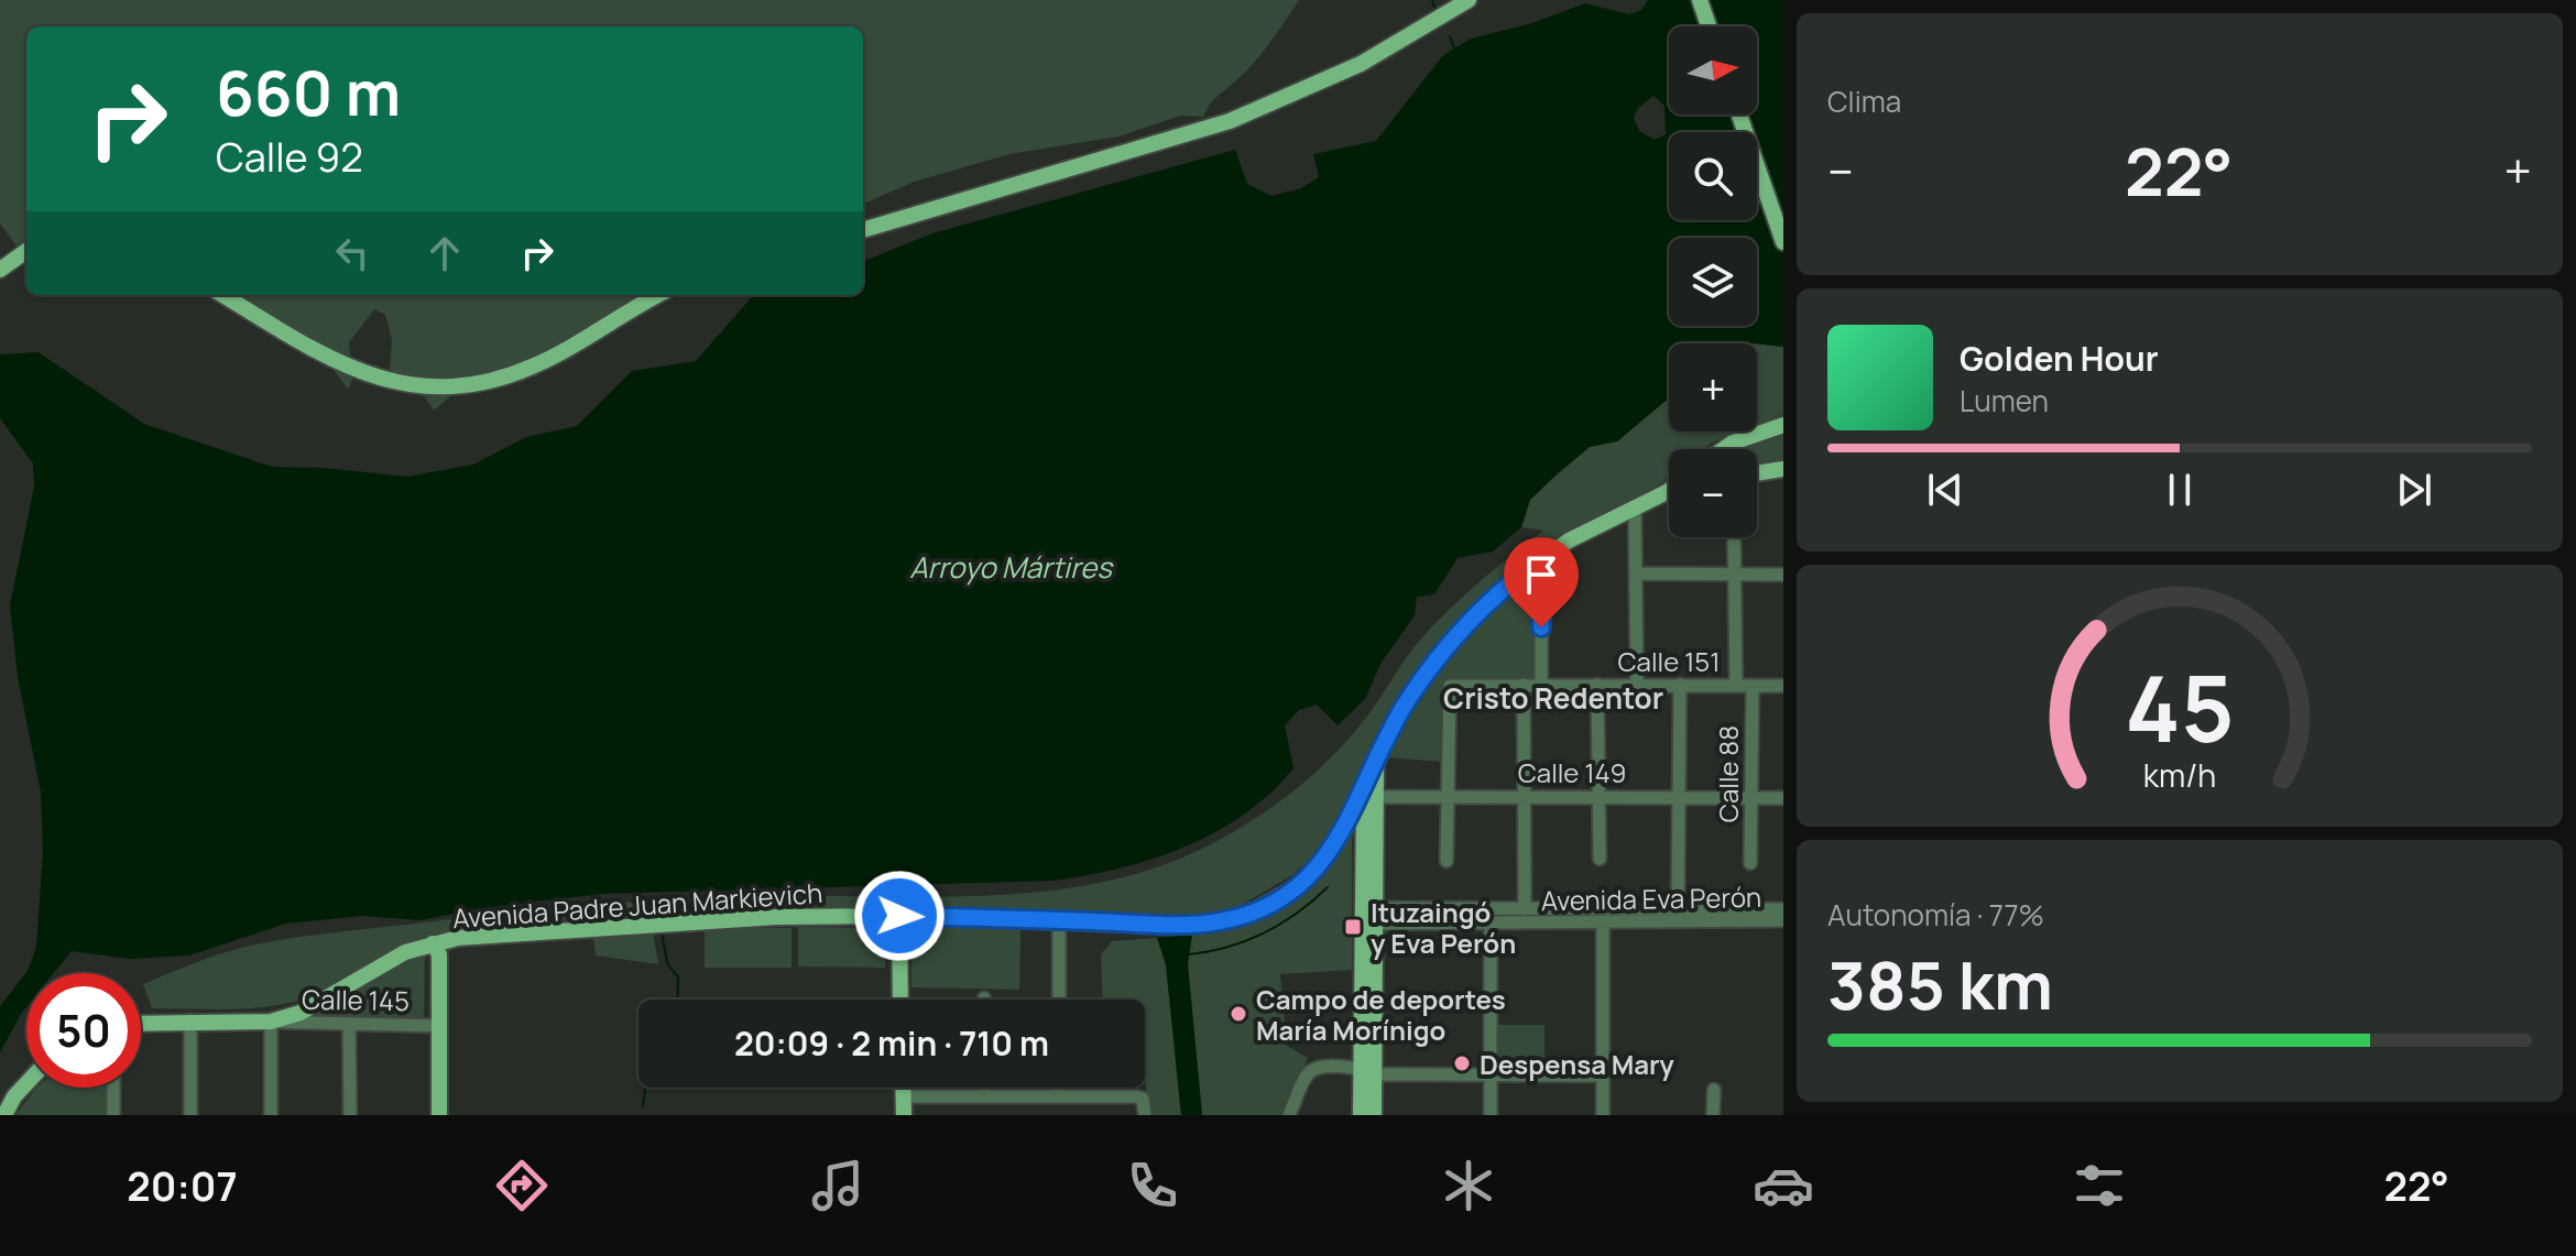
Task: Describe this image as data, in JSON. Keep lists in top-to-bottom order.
{
  "streets": {
    "main road": ["Avenida Padre Juan Markievich"],
    "street": [
      "Calle 151",
      "Calle 149",
      "Calle 88",
      "Avenida Eva Perón",
      "Calle 145"
    ]
  },
  "crossings": [
    ["Calle 151", "Calle 149"],
    ["Calle 151", "Calle 88"],
    ["Calle 149", "Calle 88"],
    ["Calle 149", "Avenida Padre Juan Markievich"],
    ["Avenida Padre Juan Markievich", "Calle 145"]
  ],
  "districts": ["Cristo Redentor"],
  "water": ["Arroyo Mártires"],
  "places": {
    "transit": ["Ituzaingó y Eva Perón"],
    "other": ["Campo de deportes María Morínigo", "Despensa Mary"]
  },
  "north": "right",
  "page": {
    "tile": [
      "Clima",
      ["Autonomía · 77%", "385 km"]
    ],
    "map_buttons": ["+", "−"],
    "turn": ["660 m", "Calle 92"],
    "heat": ["−", "22°", "+"],
    "song": ["Golden Hour", "Lumen"],
    "limit": "50",
    "trip": "20:09 · 2 min · 710 m",
    "tabs": ["20:07", "22°"],
    "gauge": ["45", "km/h"]
  }
}
